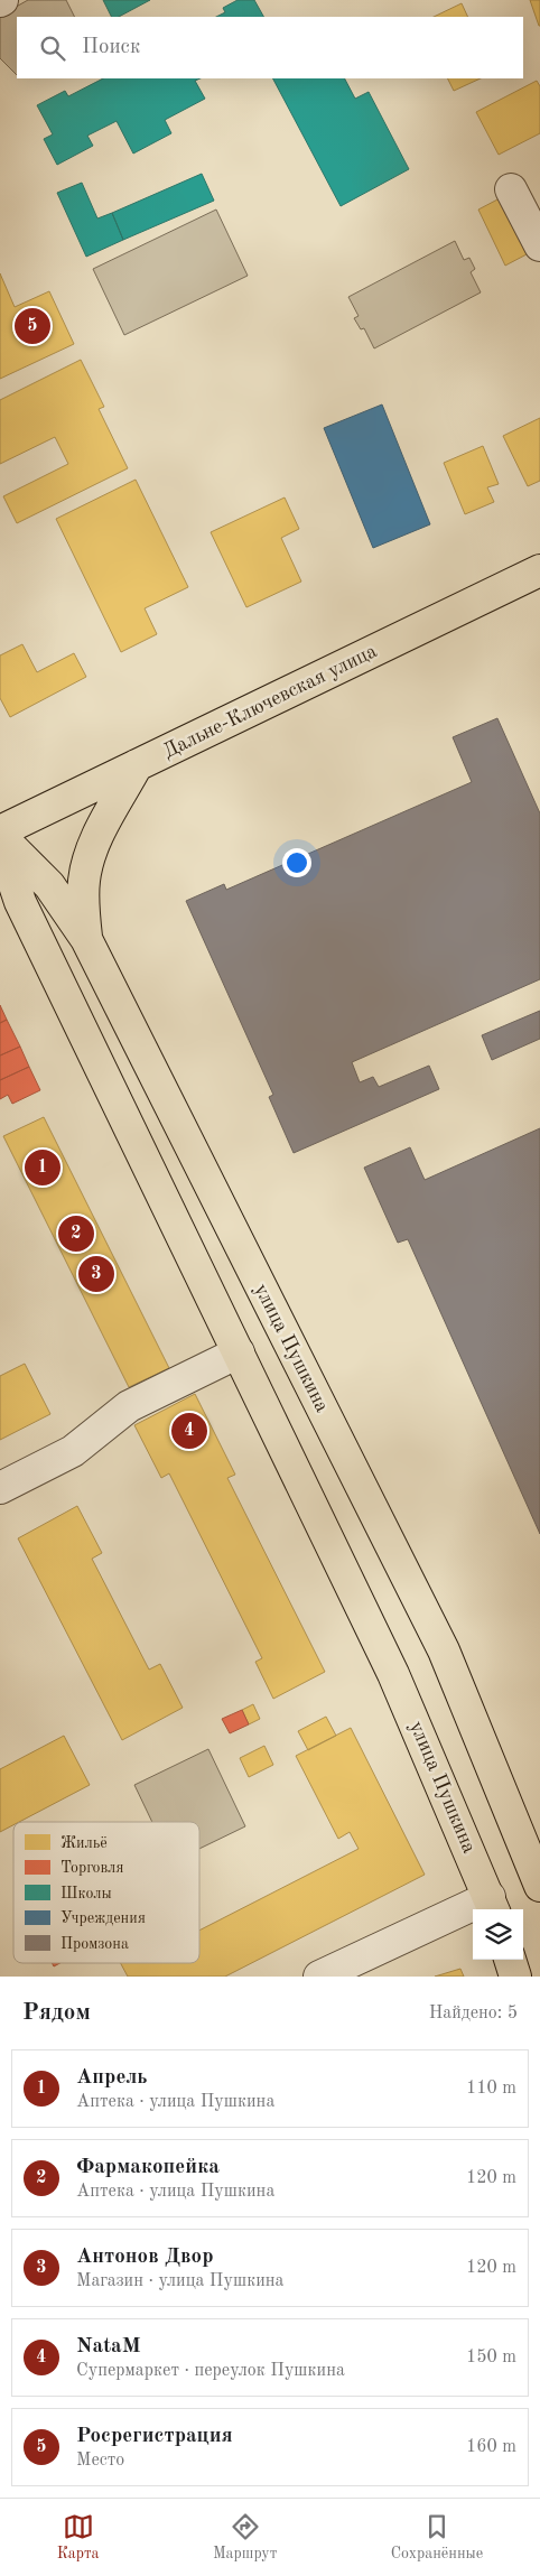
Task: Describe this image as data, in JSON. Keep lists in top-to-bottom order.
{
  "streets": {
    "main road": ["Дальне-Ключевская улица", "улица Пушкина"]
  },
  "legend": [
    "Жильё",
    "Торговля",
    "Школы",
    "Учреждения",
    "Промзона"
  ],
  "page": {
    "search": "Поиск",
    "pins": [
      "5",
      "1",
      "2",
      "3",
      "4"
    ],
    "heading": ["Рядом", "Найдено: 5"],
    "list": [
      {
        "mark": "1",
        "name": "Апрель",
        "note": "Аптека · улица Пушкина",
        "value": "110 m"
      },
      {
        "mark": "2",
        "name": "Фармакопейка",
        "note": "Аптека · улица Пушкина",
        "value": "120 m"
      },
      {
        "mark": "3",
        "name": "Антонов Двор",
        "note": "Магазин · улица Пушкина",
        "value": "120 m"
      },
      {
        "mark": "4",
        "name": "NataM",
        "note": "Супермаркет · переулок Пушкина",
        "value": "150 m"
      },
      {
        "mark": "5",
        "name": "Росрегистрация",
        "note": "Место",
        "value": "160 m"
      }
    ],
    "nav": ["Карта", "Маршрут", "Сохранённые"]
  }
}
